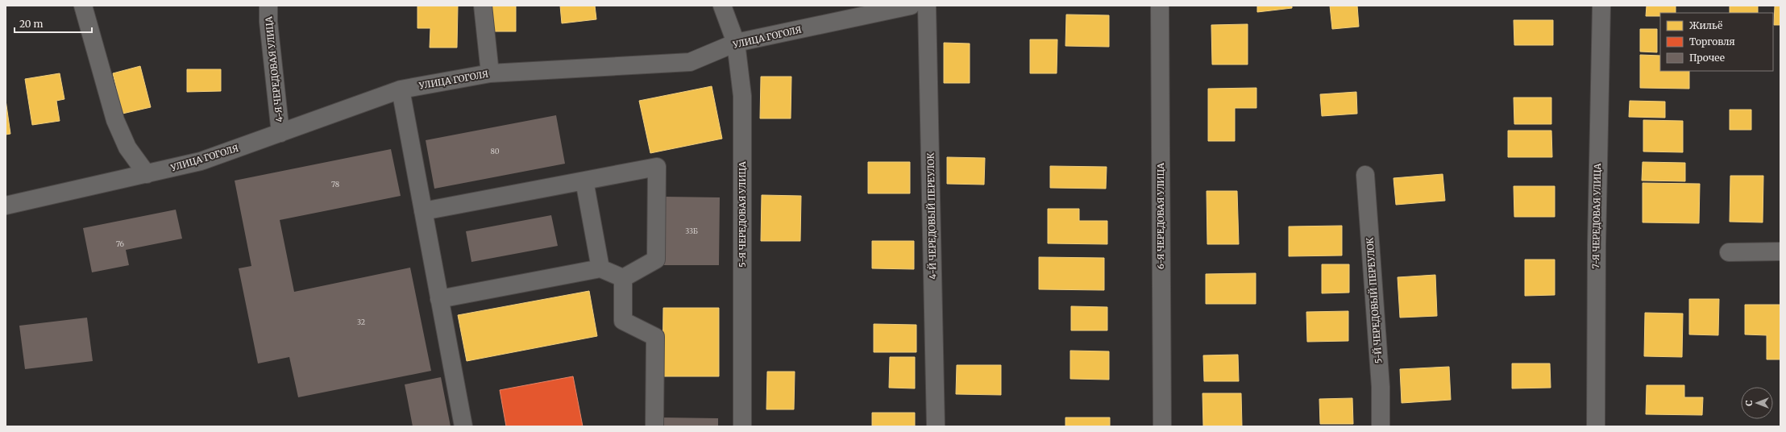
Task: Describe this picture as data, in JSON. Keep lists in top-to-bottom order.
{
  "streets": {
    "street": [
      "УЛИЦА ГОГОЛЯ",
      "4-Я ЧЕРЕДОВАЯ УЛИЦА",
      "5-Я ЧЕРЕДОВАЯ УЛИЦА",
      "4-Й ЧЕРЕДОВЫЙ ПЕРЕУЛОК",
      "6-Я ЧЕРЕДОВАЯ УЛИЦА",
      "7-Я ЧЕРЕДОВАЯ УЛИЦА",
      "5-Й ЧЕРЕДОВЫЙ ПЕРЕУЛОК"
    ]
  },
  "crossings": [
    ["УЛИЦА ГОГОЛЯ", "4-Я ЧЕРЕДОВАЯ УЛИЦА"],
    ["УЛИЦА ГОГОЛЯ", "5-Я ЧЕРЕДОВАЯ УЛИЦА"]
  ],
  "house_numbers": [
    "80",
    "78",
    "33Б",
    "76",
    "32"
  ],
  "legend": ["Жильё", "Торговля", "Прочее"],
  "scale_bar": "20 m",
  "north": "left"
}
